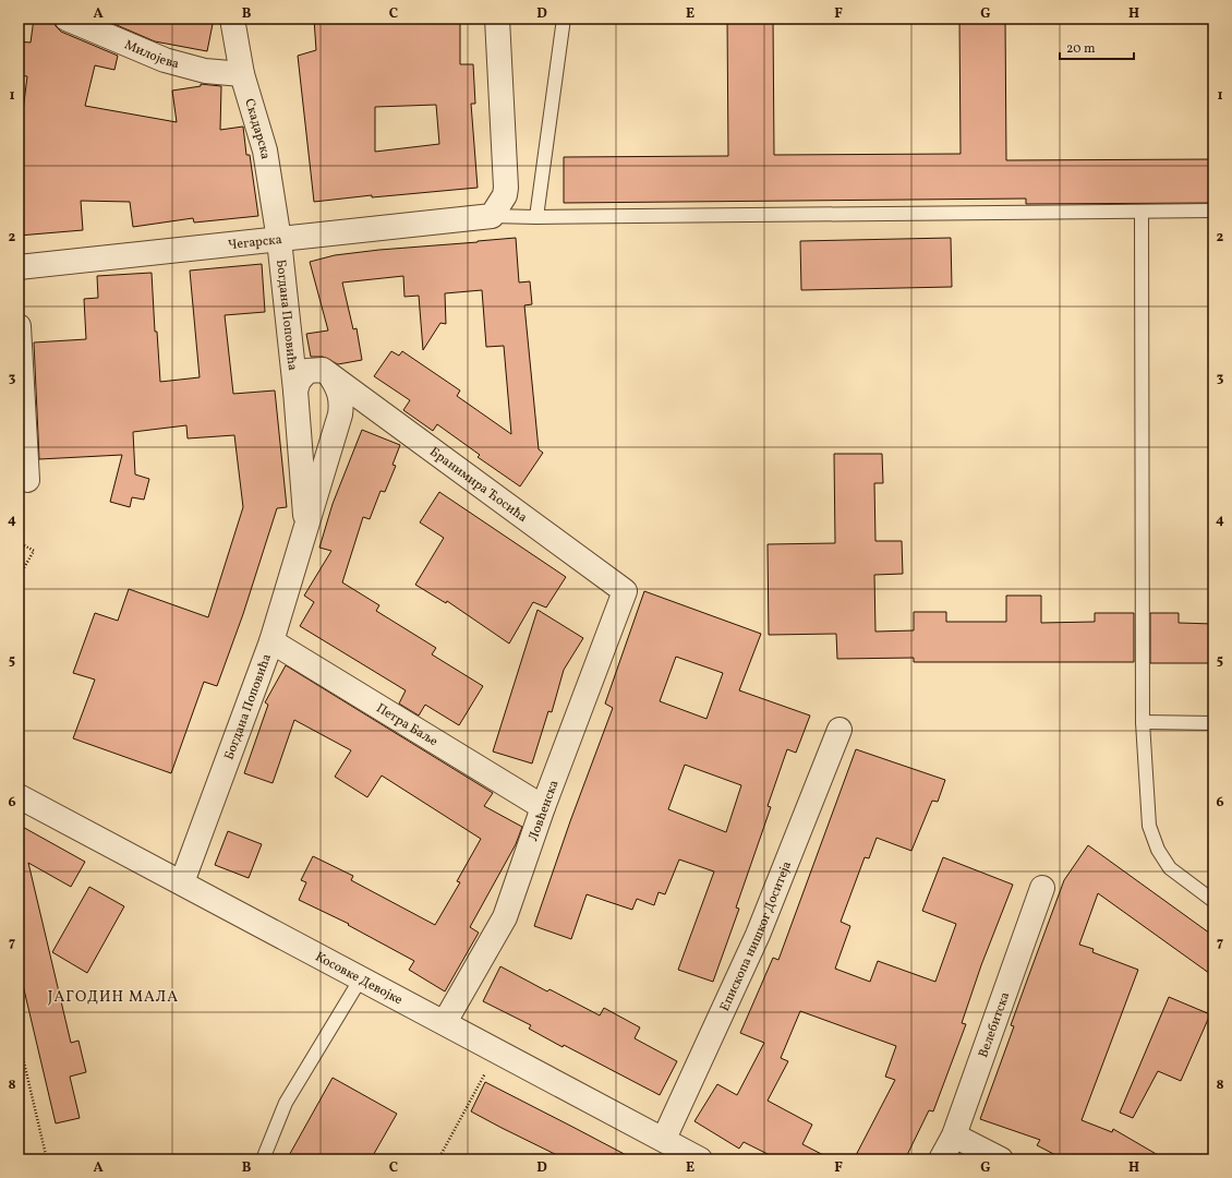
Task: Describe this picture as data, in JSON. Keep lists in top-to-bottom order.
{
  "streets": {
    "street": [
      "Милојева",
      "Скадарска",
      "Чегарска",
      "Богдана Поповића",
      "Бранимира Ћосића",
      "Петра Баље",
      "Ловћенска",
      "Епископа нишког Доситеја",
      "Косовке Девојке",
      "Велебитска"
    ]
  },
  "crossings": [
    ["Милојева", "Скадарска"],
    ["Скадарска", "Чегарска"],
    ["Скадарска", "Богдана Поповића"],
    ["Чегарска", "Богдана Поповића"],
    ["Богдана Поповића", "Бранимира Ћосића"],
    ["Богдана Поповића", "Петра Баље"],
    ["Богдана Поповића", "Косовке Девојке"],
    ["Бранимира Ћосића", "Ловћенска"],
    ["Петра Баље", "Ловћенска"],
    ["Ловћенска", "Косовке Девојке"],
    ["Епископа нишког Доситеја", "Косовке Девојке"]
  ],
  "districts": ["ЈАГОДИН МАЛА"],
  "scale_bar": "20 m",
  "grid": {
    "columns": [
      "A",
      "B",
      "C",
      "D",
      "E",
      "F",
      "G",
      "H"
    ],
    "rows": [
      "1",
      "2",
      "3",
      "4",
      "5",
      "6",
      "7",
      "8"
    ]
  }
}
